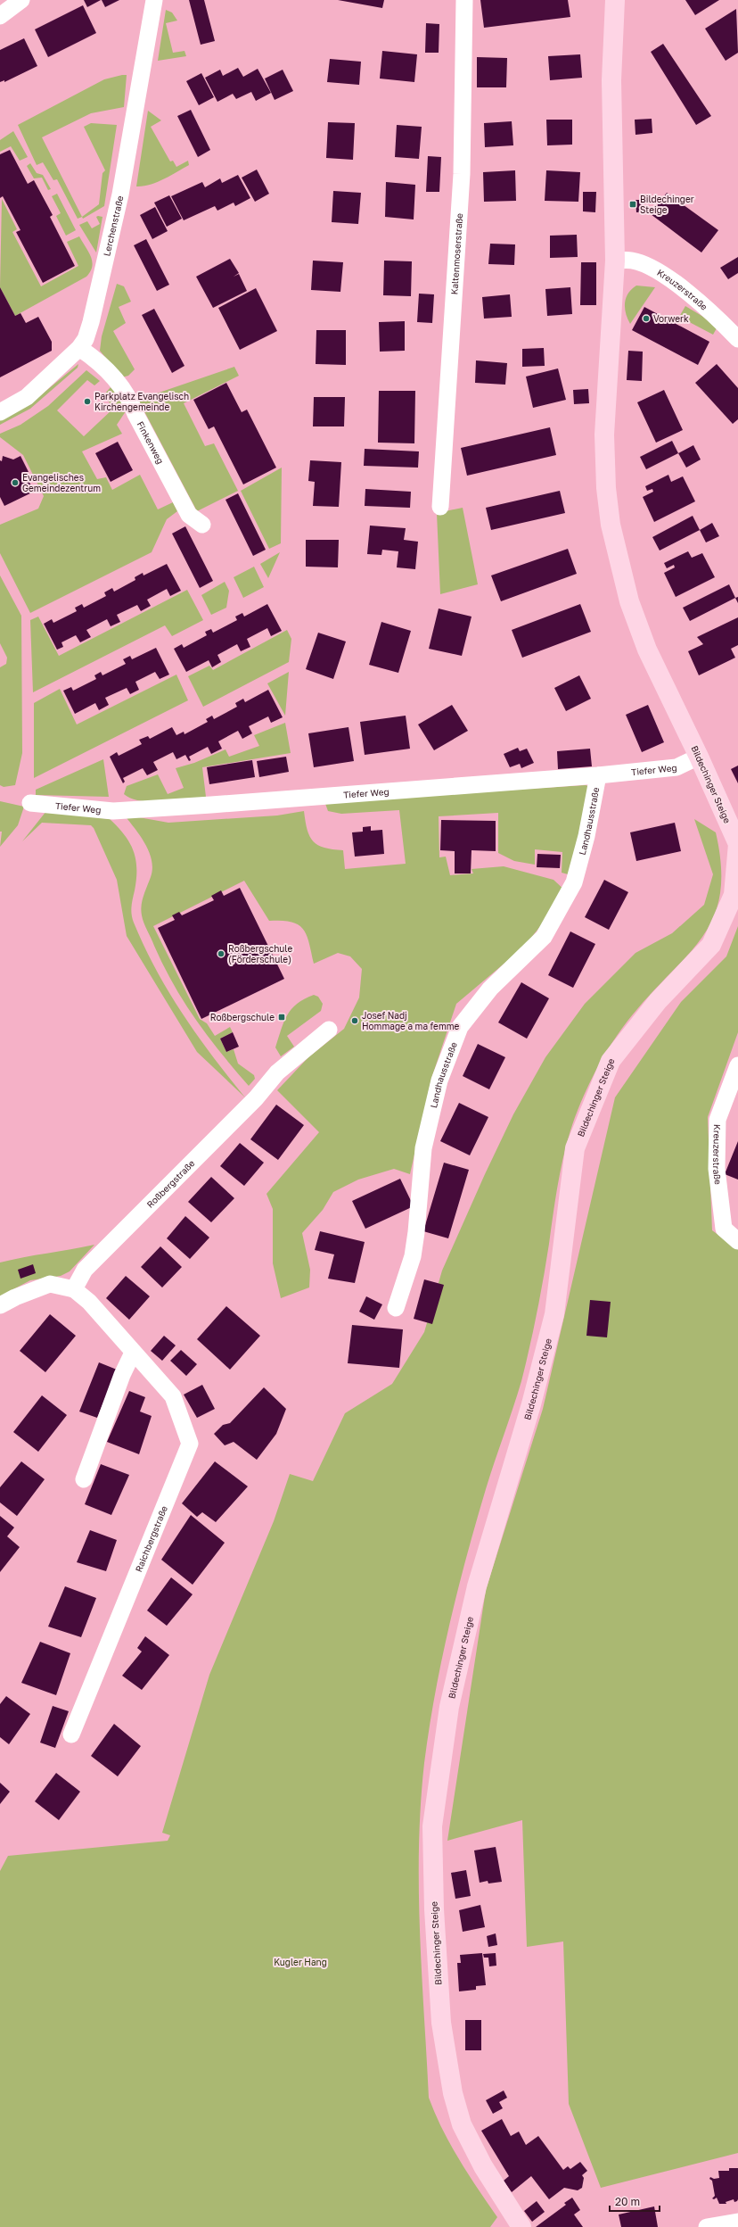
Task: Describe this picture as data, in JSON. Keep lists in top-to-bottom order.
{
  "streets": {
    "street": [
      "Lerchenstraße",
      "Kaltenmoserstraße",
      "Kreuzerstraße",
      "Finkenweg",
      "Tiefer Weg",
      "Bildechinger Steige",
      "Landhausstraße",
      "Roßbergstraße",
      "Raichbergstraße"
    ]
  },
  "crossings": [
    ["Lerchenstraße", "Finkenweg"],
    ["Kreuzerstraße", "Bildechinger Steige"],
    ["Tiefer Weg", "Bildechinger Steige"],
    ["Tiefer Weg", "Landhausstraße"],
    ["Roßbergstraße", "Raichbergstraße"]
  ],
  "parks": ["Kugler Hang"],
  "places": {
    "transit": ["Bildechinger Steige", "Roßbergschule"],
    "other": [
      "Vorwerk",
      "Parkplatz Evangelisch Kirchengemeinde",
      "Evangelisches Gemeindezentrum",
      "Roßbergschule (Förderschule)",
      "Josef Nadj Hommage a ma femme"
    ]
  },
  "scale_bar": "20 m"
}
